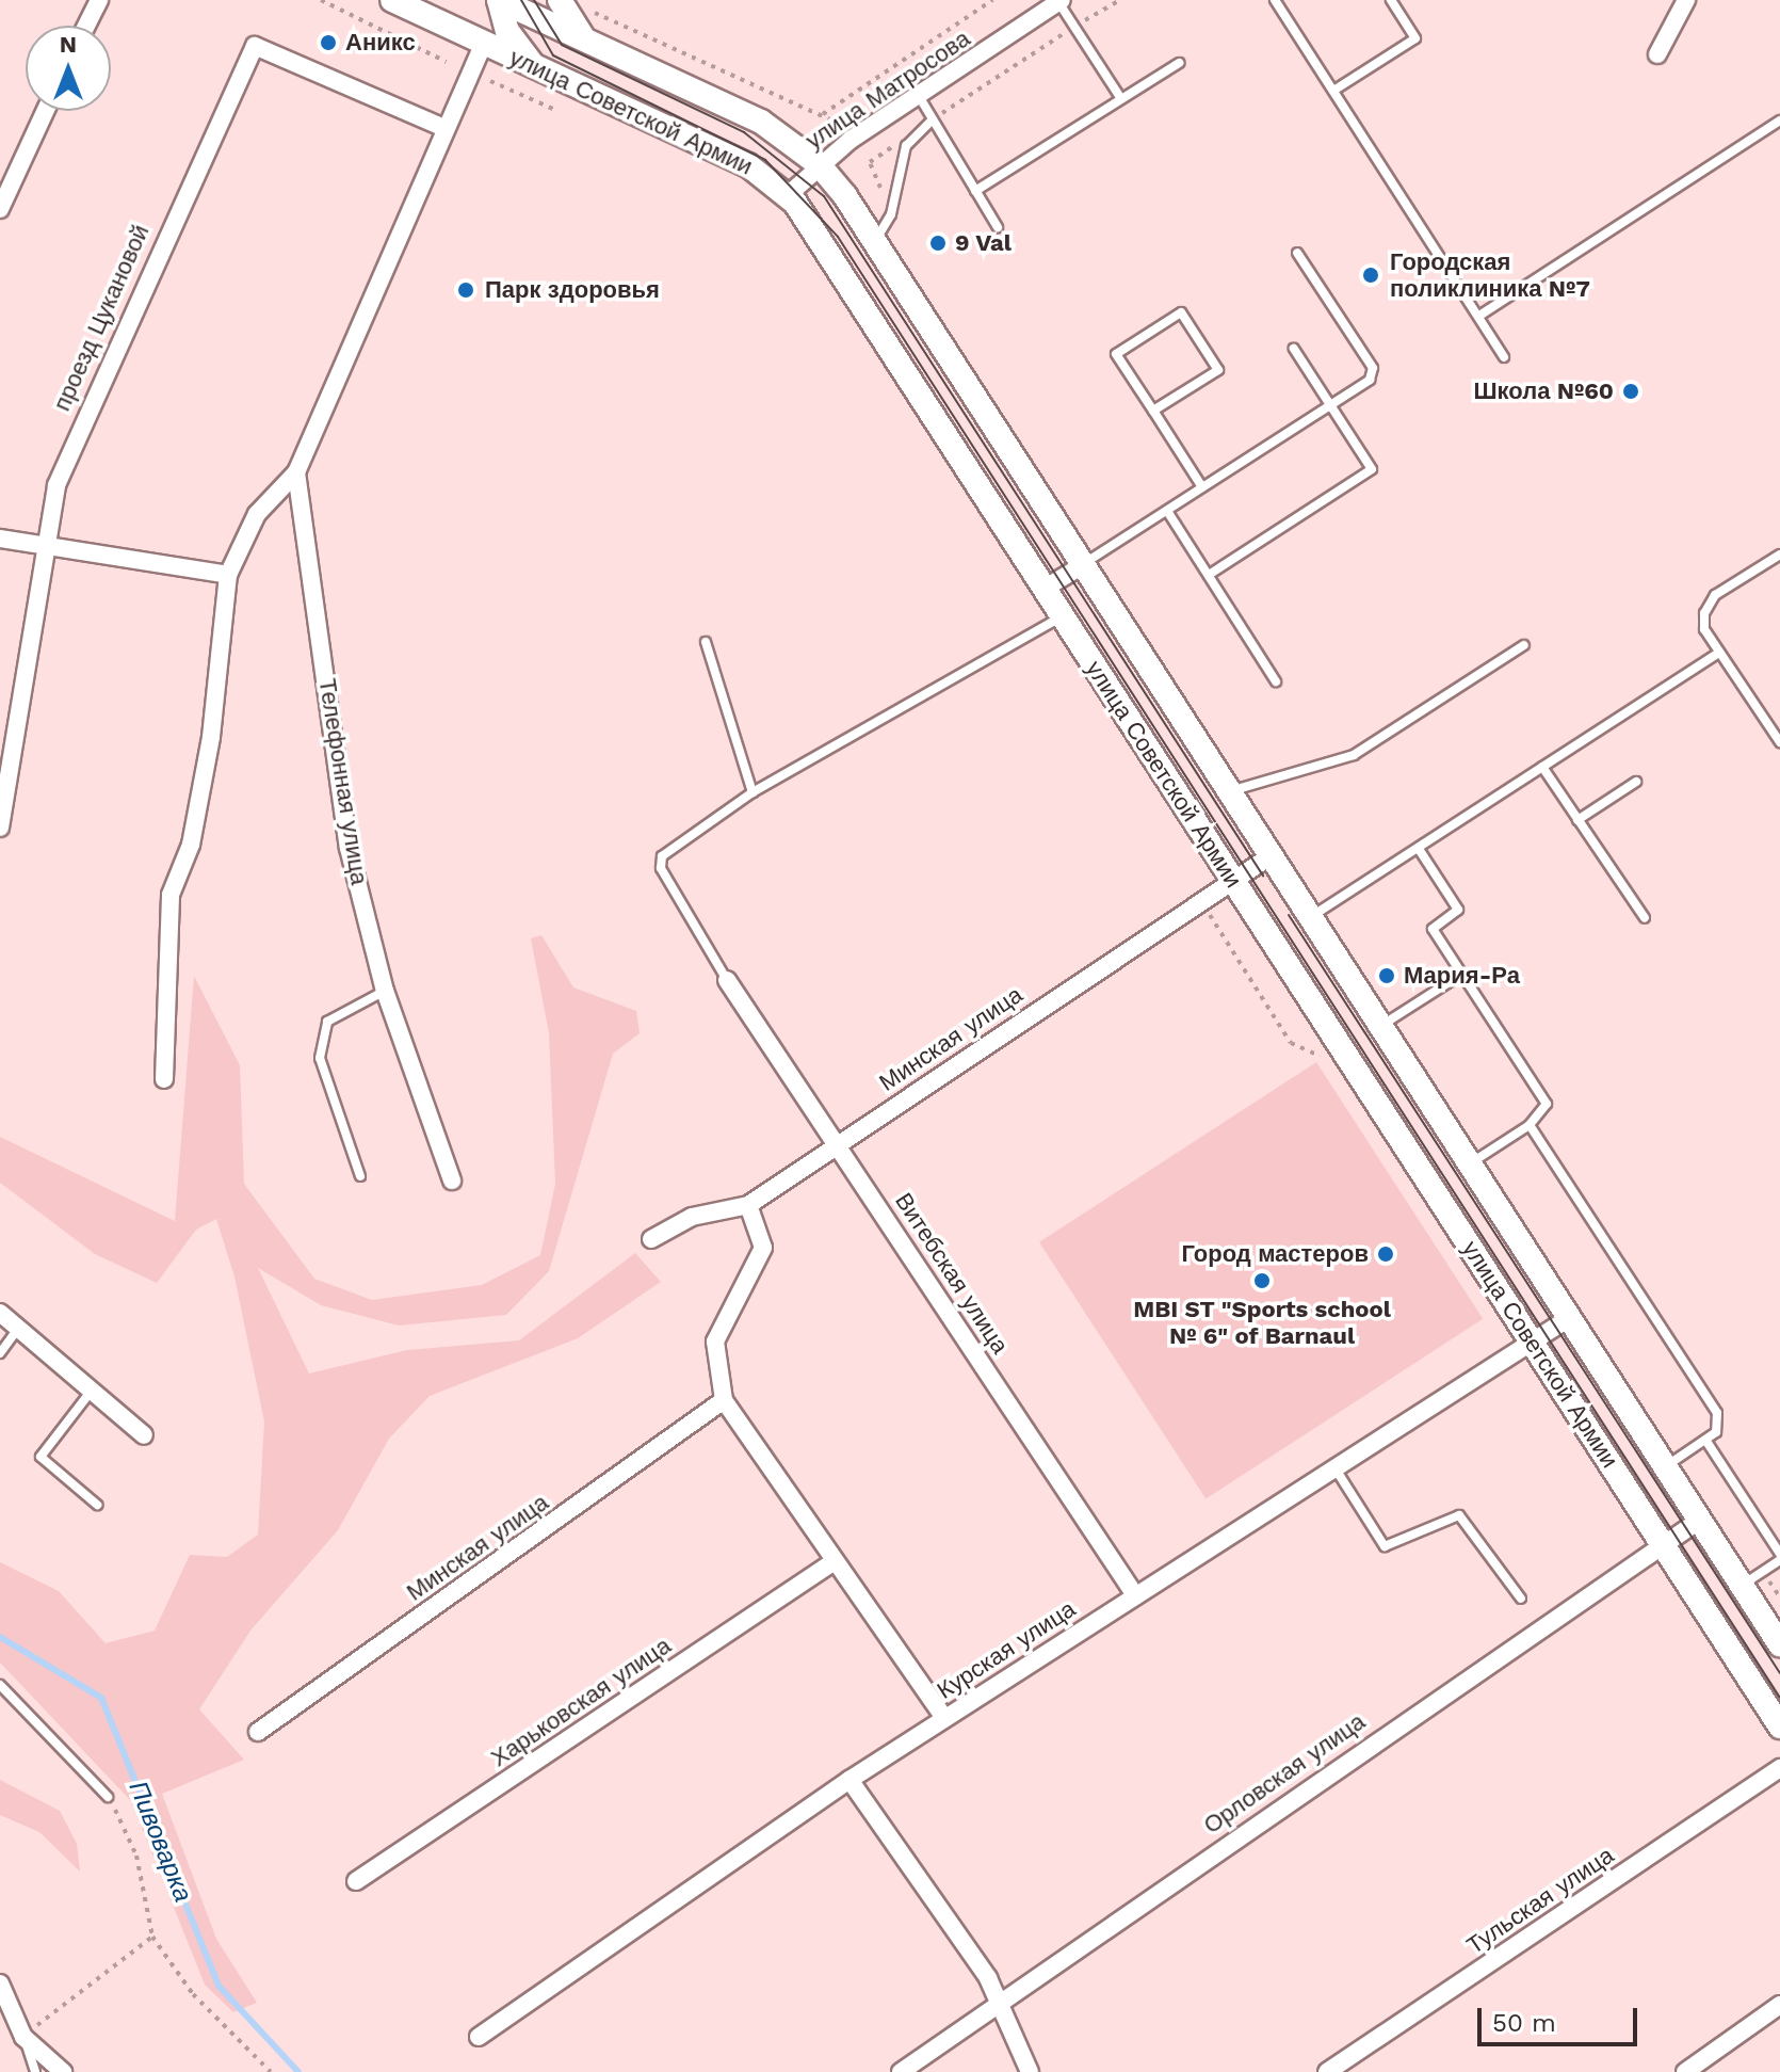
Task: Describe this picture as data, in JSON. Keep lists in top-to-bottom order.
{
  "streets": {
    "main road": ["улица Советской Армии"],
    "street": [
      "улица Матросова",
      "проезд Цукановой",
      "Телефонная улица",
      "Минская улица",
      "Витебская улица",
      "Курская улица",
      "Харьковская улица",
      "Орловская улица",
      "Тульская улица"
    ]
  },
  "crossings": [
    ["улица Матросова", "улица Советской Армии"],
    ["улица Советской Армии", "Минская улица"],
    ["улица Советской Армии", "Курская улица"],
    ["улица Советской Армии", "Орловская улица"],
    ["Минская улица", "Витебская улица"],
    ["Витебская улица", "Курская улица"]
  ],
  "water": ["Пивоварка"],
  "places": [
    "Аникс",
    "9 Val",
    "Городская поликлиника №7",
    "Парк здоровья",
    "Школа №60",
    "Мария-Ра",
    "Город мастеров",
    "MBI ST \"Sports school № 6\" of Barnaul"
  ],
  "scale_bar": "50 m",
  "north": "top"
}
